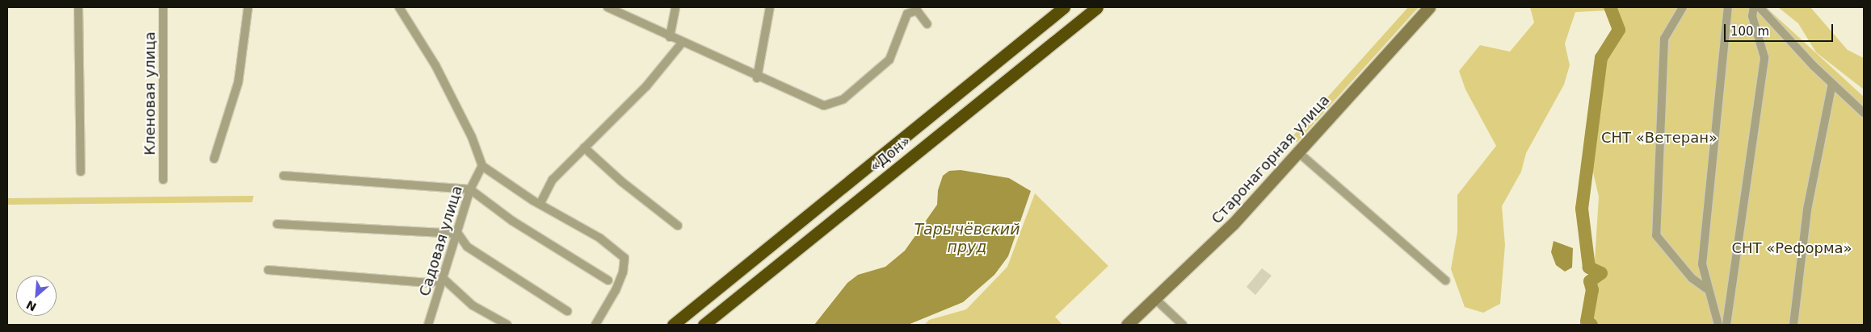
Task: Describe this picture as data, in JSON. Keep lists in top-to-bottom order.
{
  "streets": {
    "highway": ["«Дон»"],
    "main road": ["Старонагорная улица"],
    "street": ["Кленовая улица", "Садовая улица"]
  },
  "water": ["Тарычёвский пруд"],
  "parks": ["СНТ «Ветеран»", "СНТ «Реформа»"],
  "scale_bar": "100 m",
  "north": "bottom left"
}
